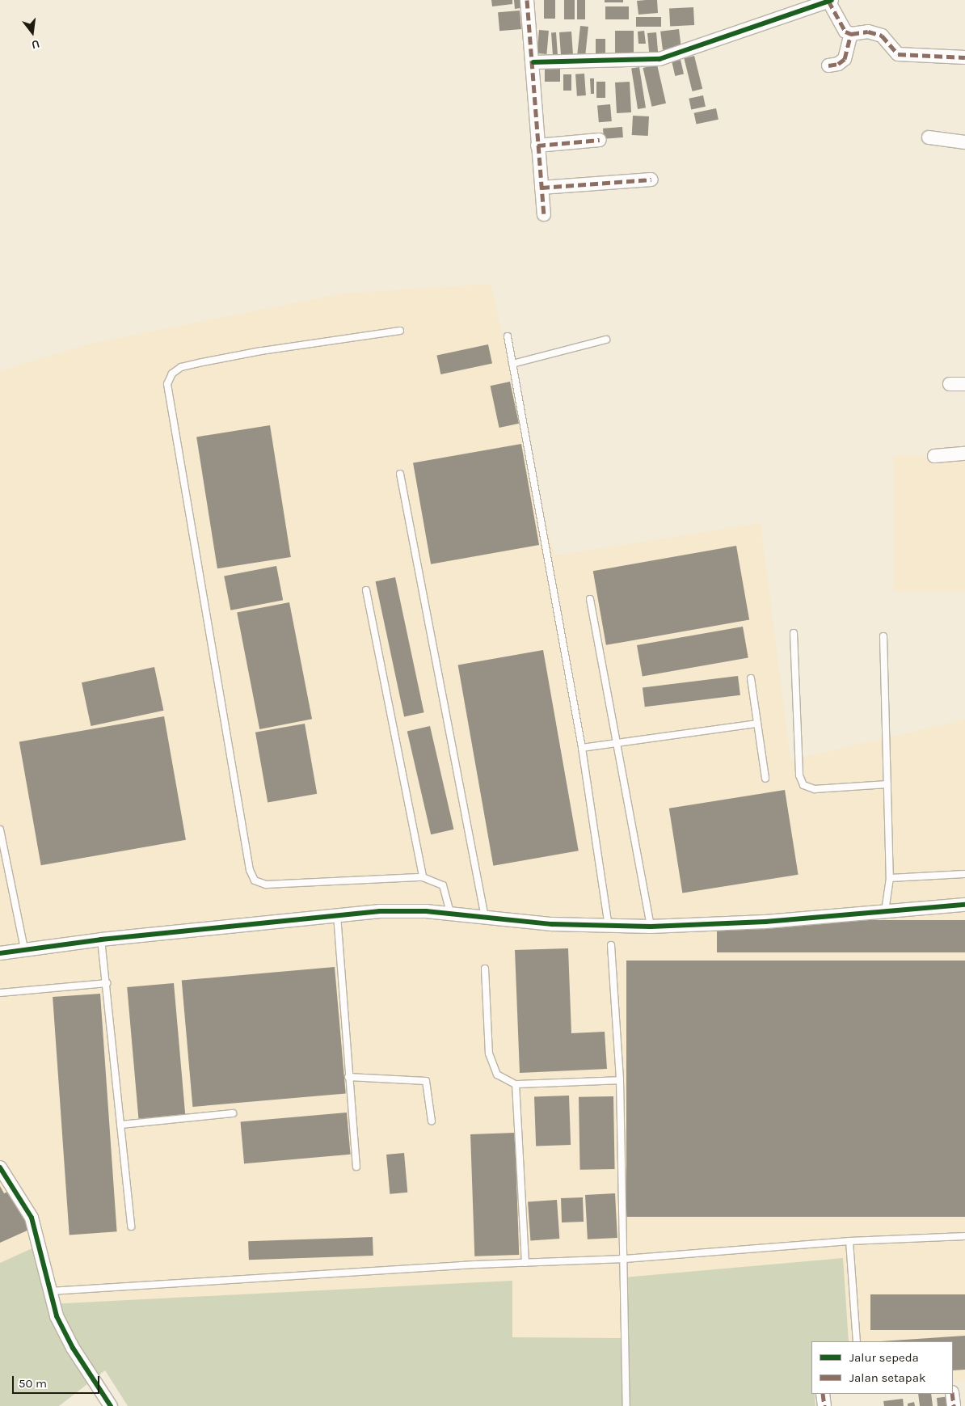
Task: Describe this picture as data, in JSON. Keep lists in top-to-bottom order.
{
  "legend": ["Jalur sepeda", "Jalan setapak"],
  "scale_bar": "50 m",
  "north": "bottom"
}
